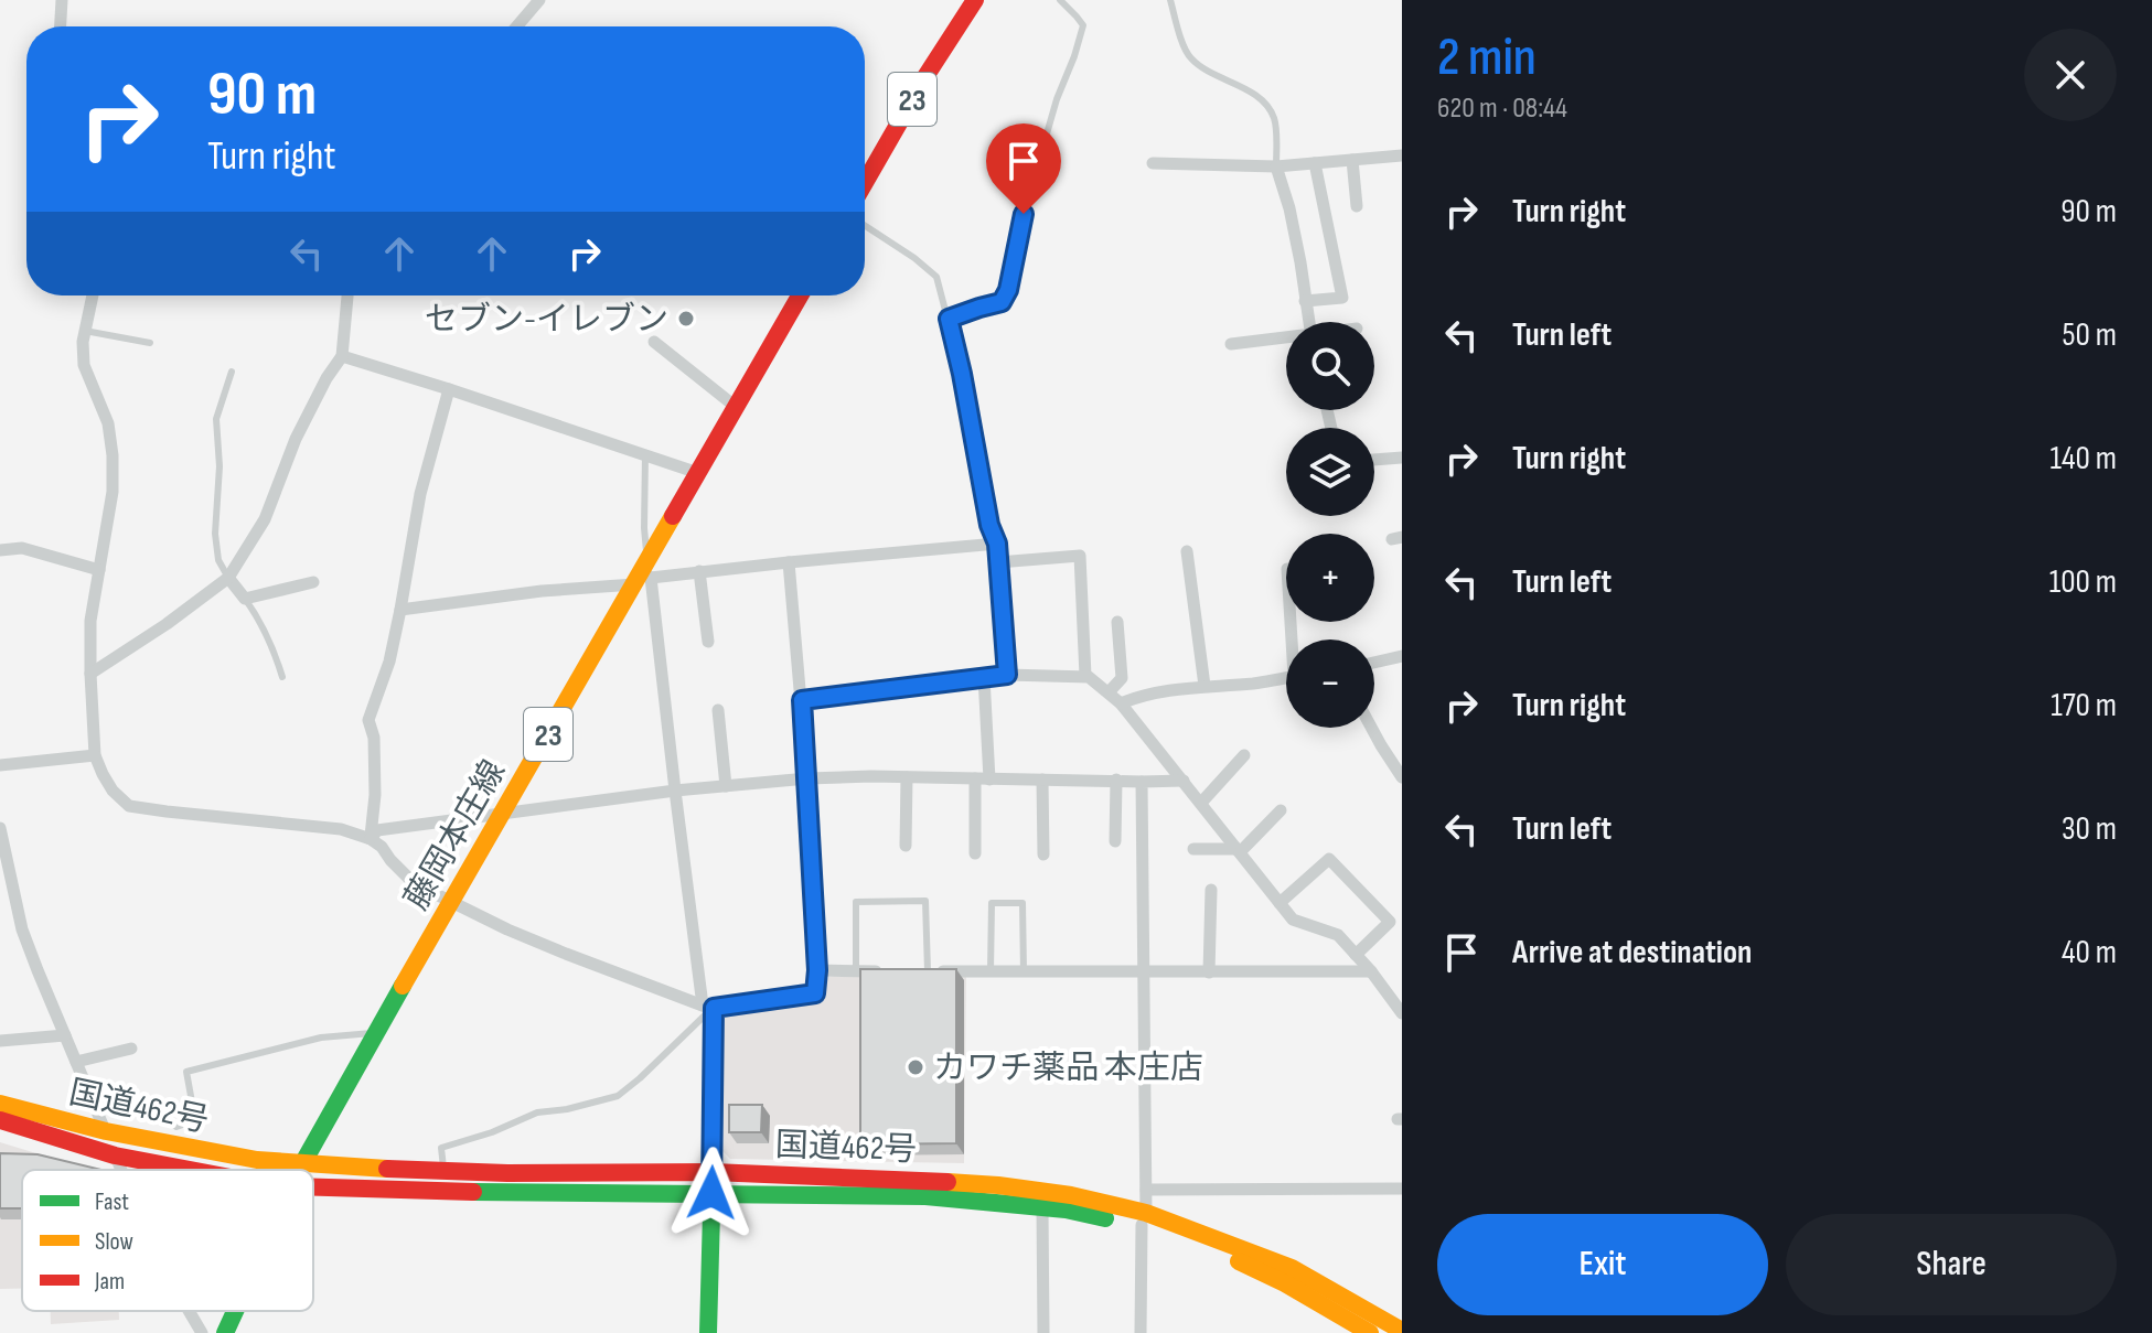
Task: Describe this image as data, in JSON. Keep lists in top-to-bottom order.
{
  "streets": {
    "main road": ["23", "藤岡本庄線", "国道462号"]
  },
  "crossings": [
    ["藤岡本庄線", "国道462号"]
  ],
  "places": ["セブン-イレブン", "カワチ薬品 本庄店"],
  "legend": ["Fast", "Slow", "Jam"],
  "page": {
    "heading": ["2 min", "620 m · 08:44"],
    "turn": ["90 m", "Turn right"],
    "list": [
      {
        "name": "Turn right",
        "value": "90 m"
      },
      {
        "name": "Turn left",
        "value": "50 m"
      },
      {
        "name": "Turn right",
        "value": "140 m"
      },
      {
        "name": "Turn left",
        "value": "100 m"
      },
      {
        "name": "Turn right",
        "value": "170 m"
      },
      {
        "name": "Turn left",
        "value": "30 m"
      },
      {
        "name": "Arrive at destination",
        "value": "40 m"
      }
    ],
    "map_buttons": ["+", "−"],
    "buttons": ["Exit", "Share"]
  }
}
